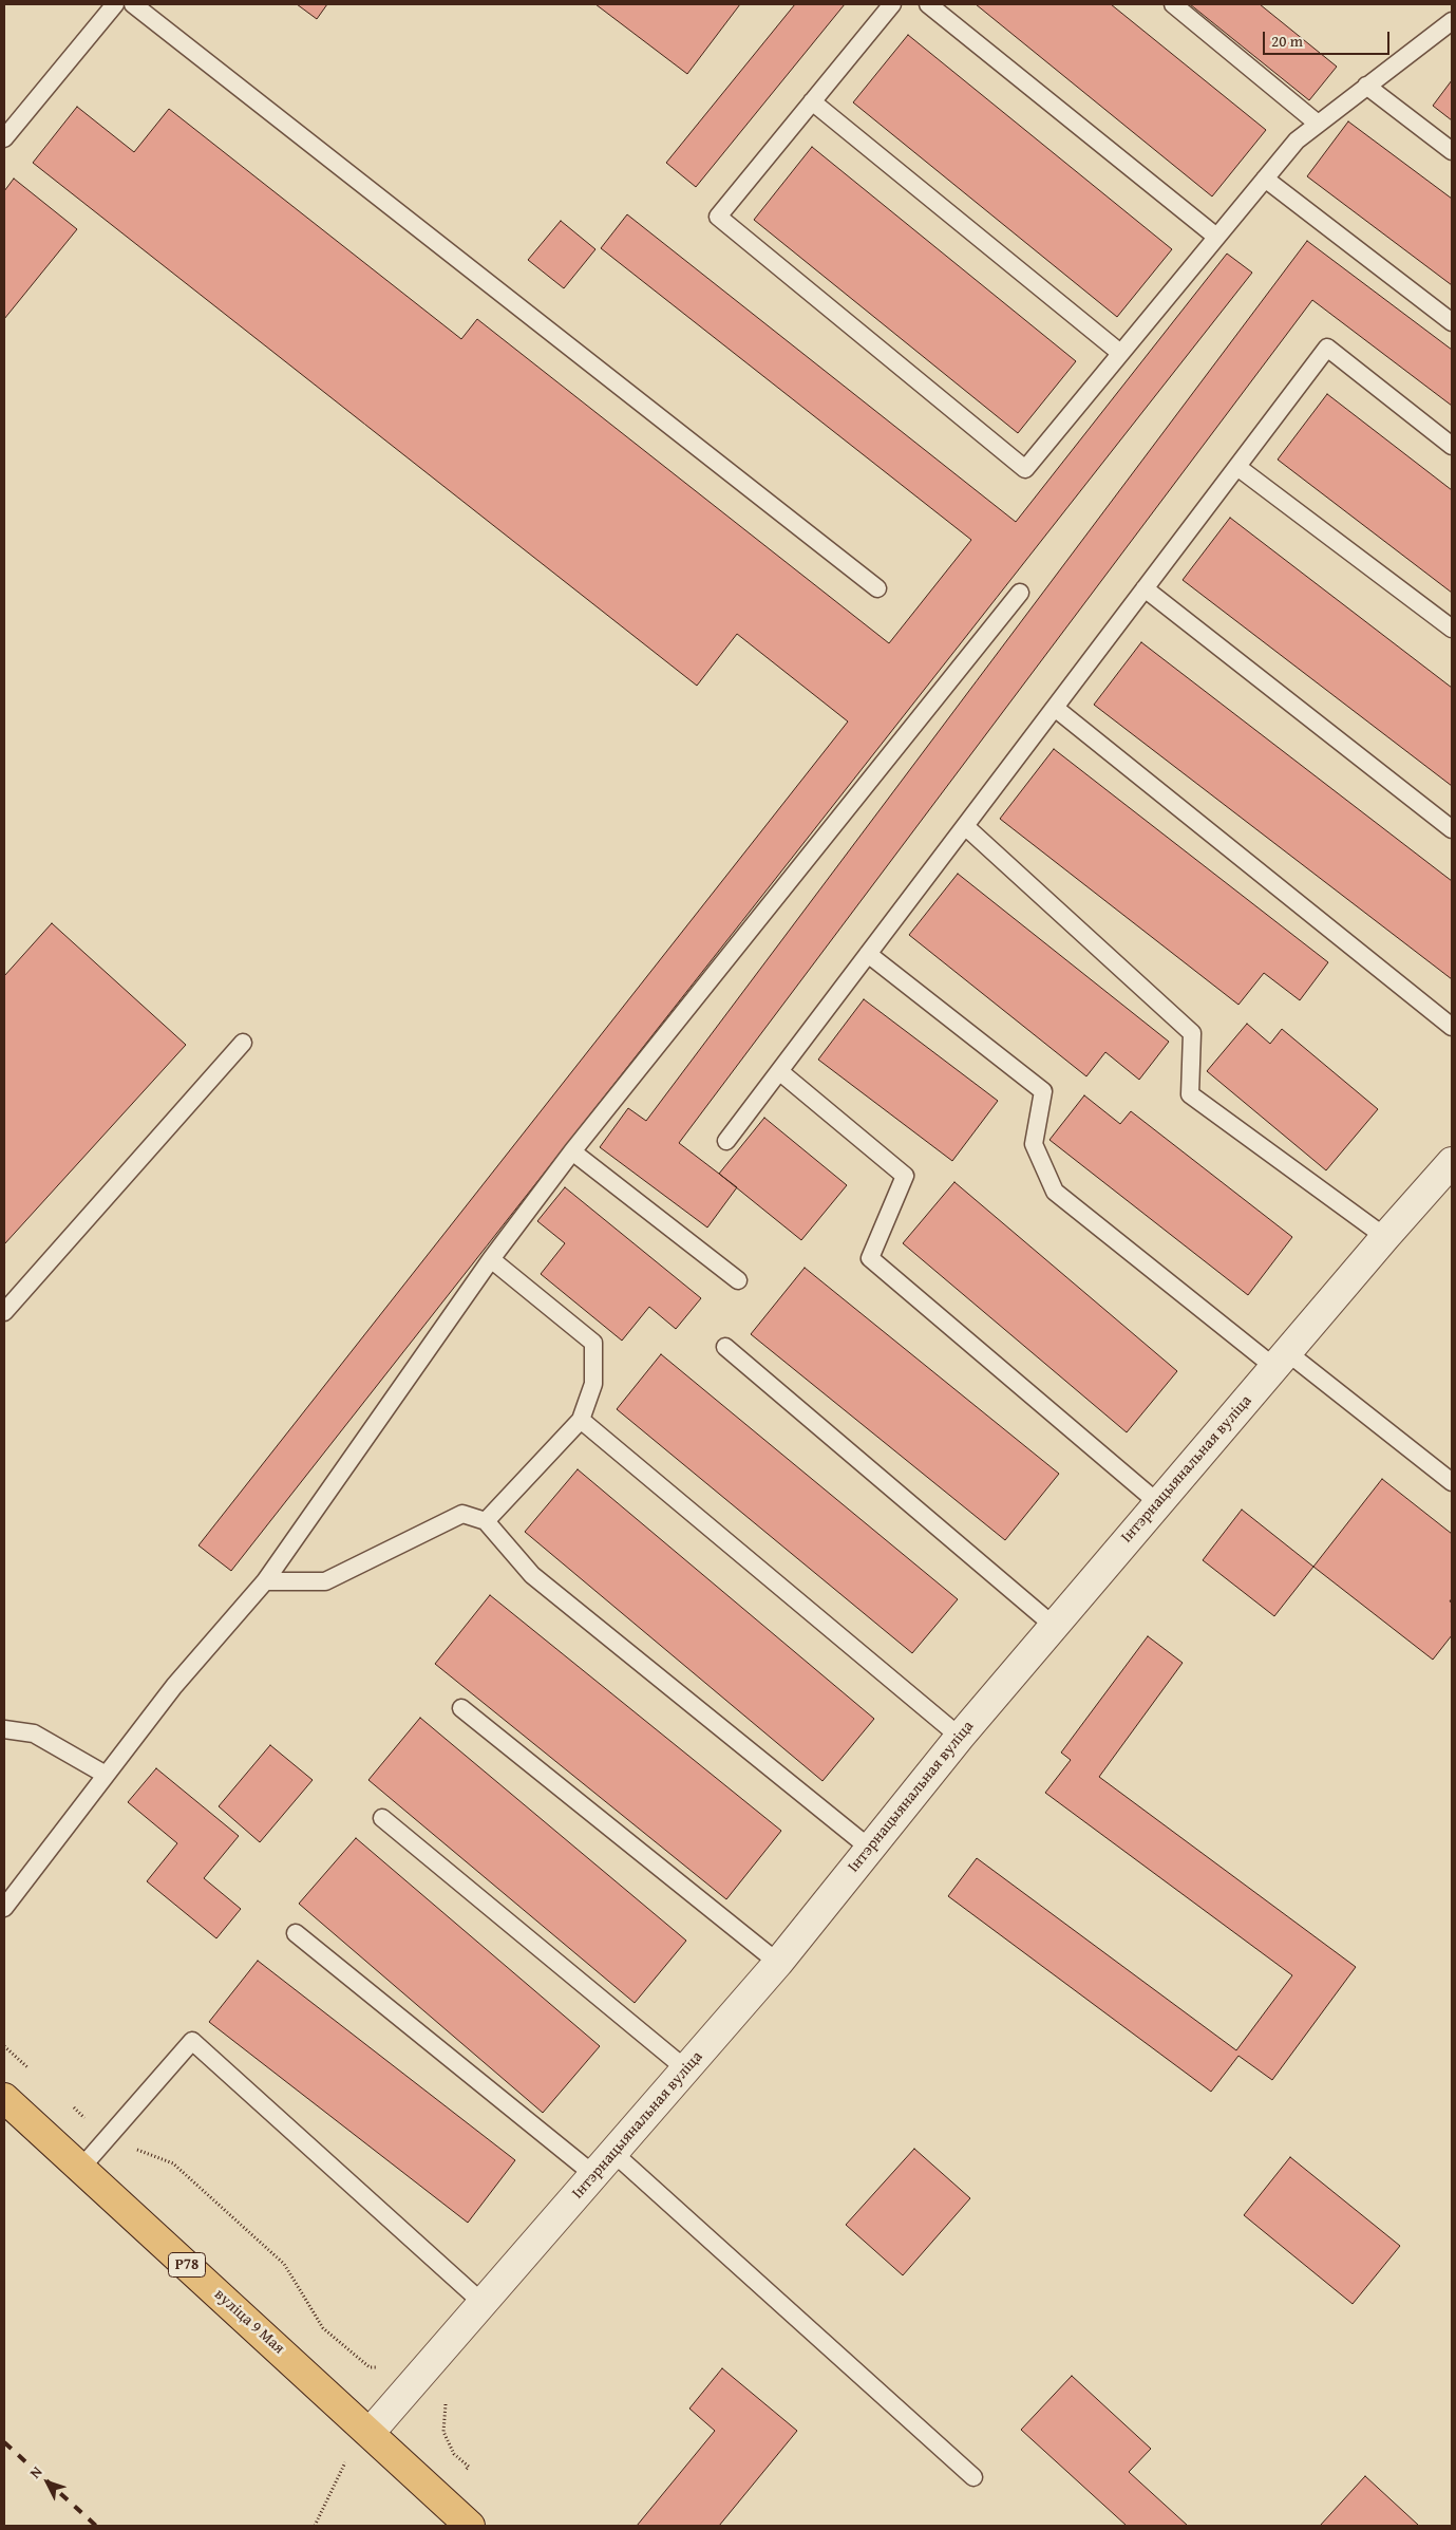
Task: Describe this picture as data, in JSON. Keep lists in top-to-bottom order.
{
  "streets": {
    "main road": ["Р78", "вуліца 9 Мая"],
    "street": ["Інтэрнацыянальная вуліца"]
  },
  "crossings": [
    ["Інтэрнацыянальная вуліца", "вуліца 9 Мая"]
  ],
  "scale_bar": "20 m",
  "north": "top left"
}
